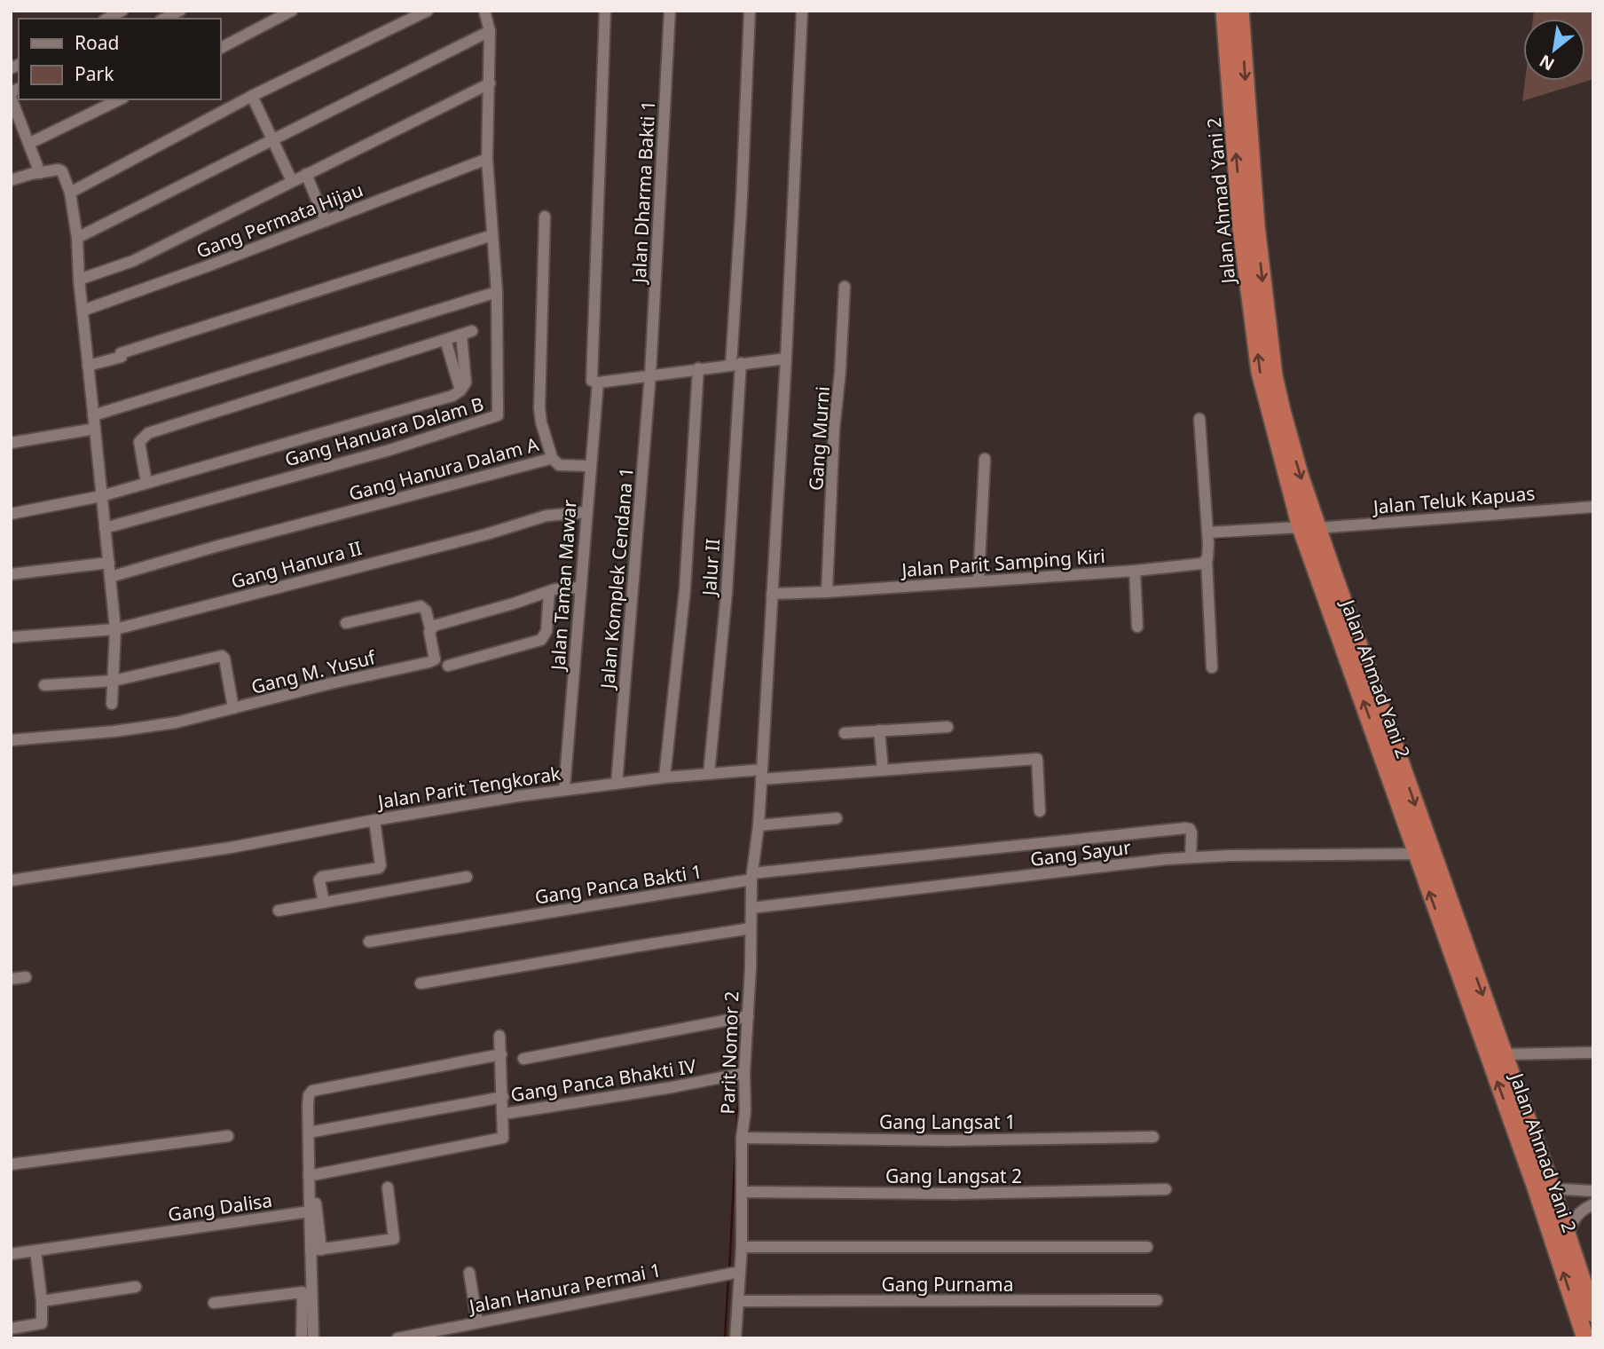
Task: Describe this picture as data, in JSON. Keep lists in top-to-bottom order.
{
  "streets": {
    "highway": ["Jalan Ahmad Yani 2"],
    "street": [
      "Jalan Dharma Bakti 1",
      "Gang Permata Hijau",
      "Gang Hanuara Dalam B",
      "Gang Murni",
      "Gang Hanura Dalam A",
      "Jalan Teluk Kapuas",
      "Jalan Parit Samping Kiri",
      "Gang Hanura II",
      "Jalur II",
      "Jalan Komplek Cendana 1",
      "Jalan Taman Mawar",
      "Gang M. Yusuf",
      "Jalan Parit Tengkorak",
      "Gang Sayur",
      "Gang Panca Bakti 1",
      "Parit Nomor 2",
      "Gang Panca Bhakti IV",
      "Gang Langsat 1",
      "Gang Langsat 2",
      "Gang Dalisa",
      "Gang Purnama",
      "Jalan Hanura Permai 1"
    ]
  },
  "crossings": [
    ["Jalan Dharma Bakti 1", "Jalan Komplek Cendana 1"],
    ["Jalan Ahmad Yani 2", "Jalan Teluk Kapuas"],
    ["Jalan Ahmad Yani 2", "Gang Sayur"],
    ["Gang Permata Hijau", "Gang Hanuara Dalam B"],
    ["Gang Murni", "Jalan Parit Samping Kiri"],
    ["Gang Hanura II", "Jalan Taman Mawar"],
    ["Jalur II", "Jalan Parit Tengkorak"],
    ["Jalan Komplek Cendana 1", "Jalan Parit Tengkorak"],
    ["Jalan Taman Mawar", "Jalan Parit Tengkorak"],
    ["Jalan Parit Tengkorak", "Parit Nomor 2"],
    ["Gang Sayur", "Gang Panca Bakti 1"],
    ["Gang Sayur", "Parit Nomor 2"],
    ["Gang Panca Bakti 1", "Parit Nomor 2"],
    ["Parit Nomor 2", "Gang Panca Bhakti IV"],
    ["Parit Nomor 2", "Gang Langsat 1"],
    ["Parit Nomor 2", "Gang Langsat 2"],
    ["Parit Nomor 2", "Gang Purnama"],
    ["Parit Nomor 2", "Jalan Hanura Permai 1"]
  ],
  "legend": ["Road", "Park"],
  "north": "bottom left"
}
